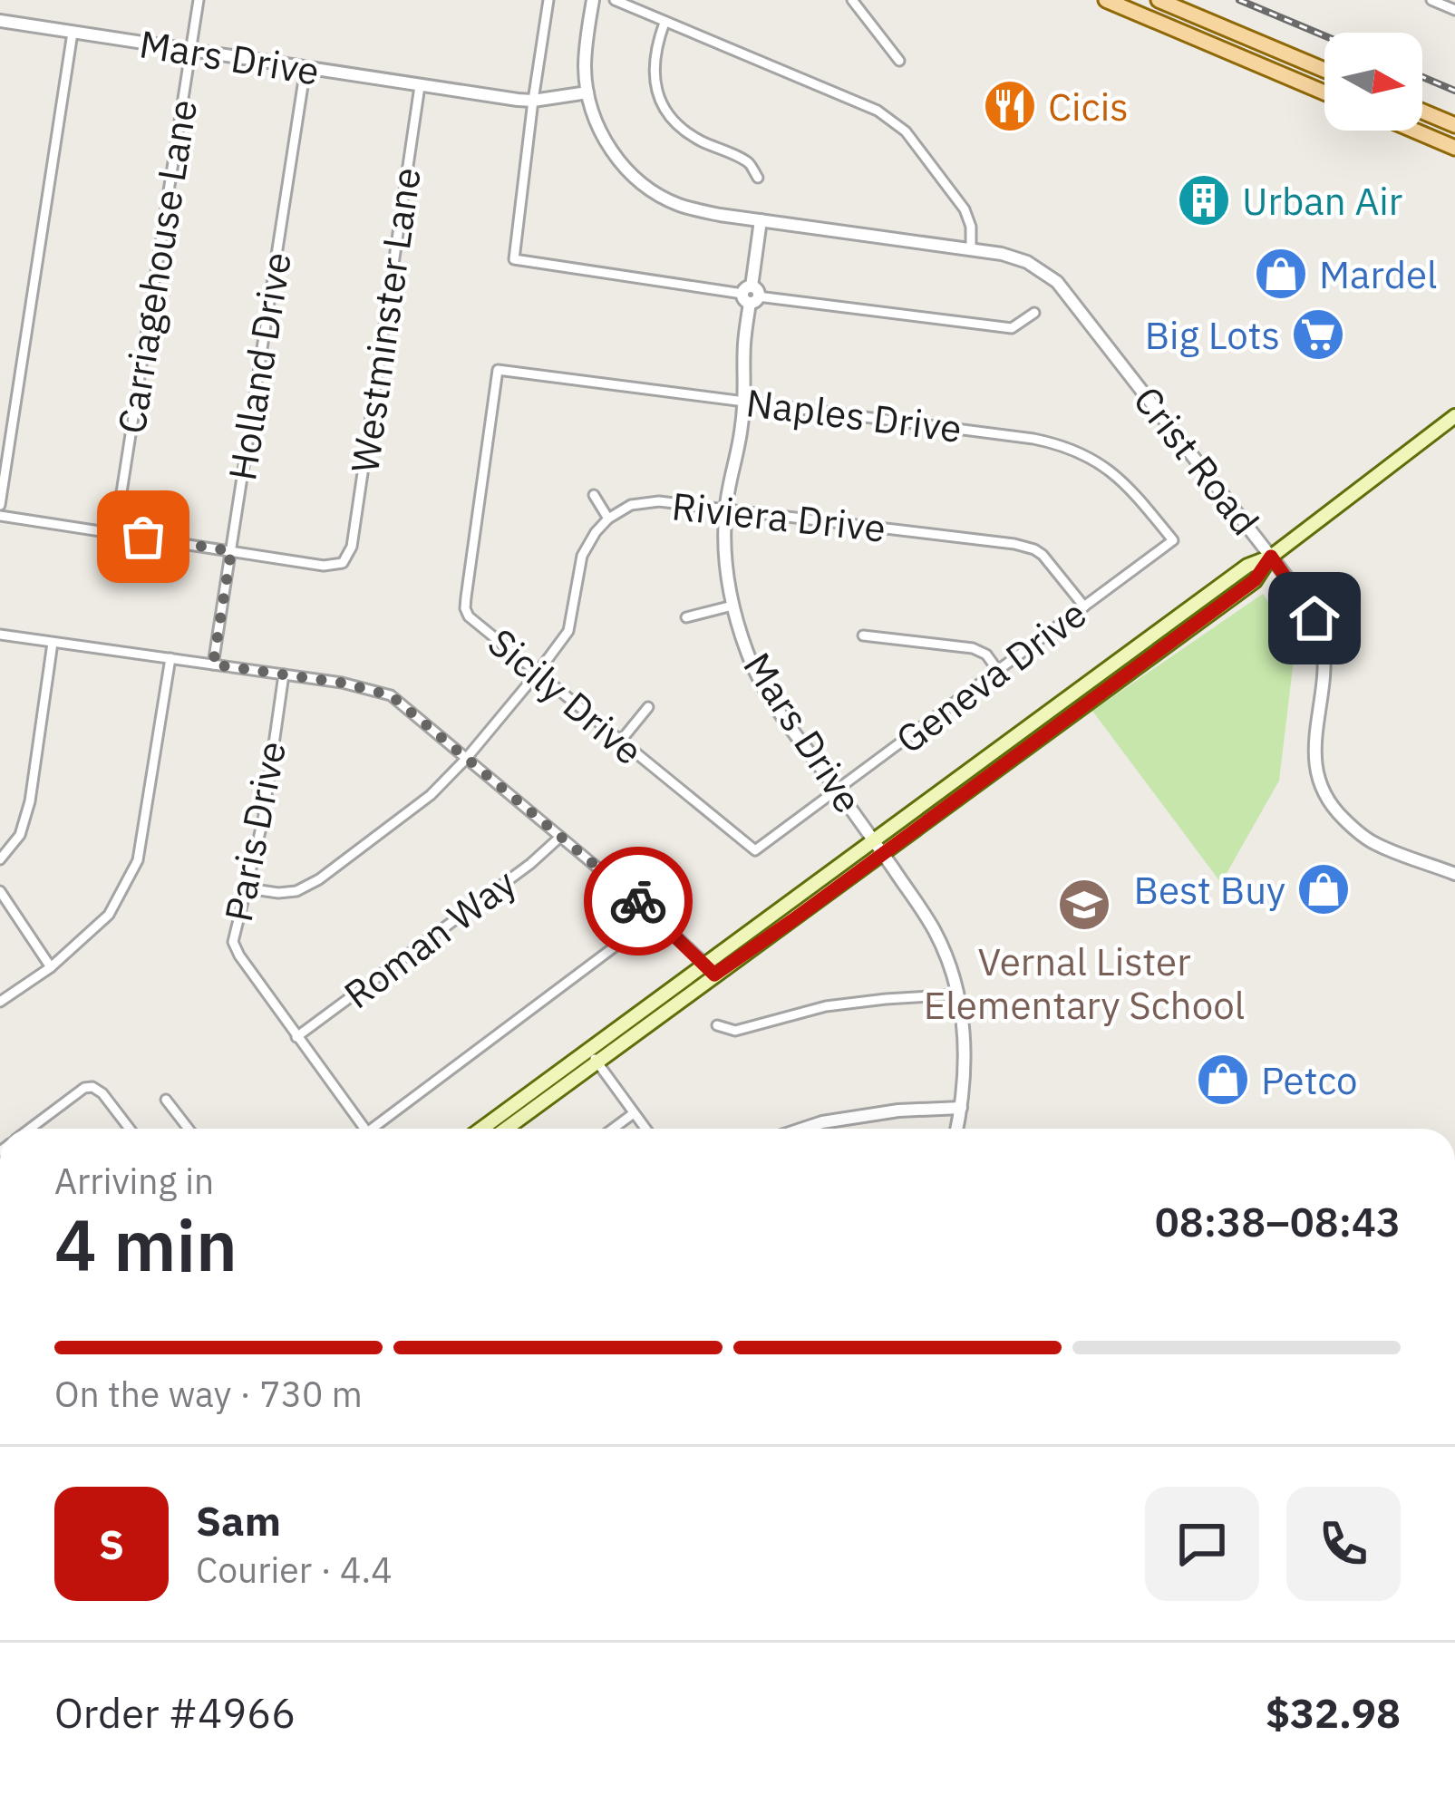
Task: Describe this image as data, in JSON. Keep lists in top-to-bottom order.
{
  "streets": {
    "street": [
      "Mars Drive",
      "Carriagehouse Lane",
      "Westminster Lane",
      "Holland Drive",
      "Naples Drive",
      "Crist Road",
      "Riviera Drive",
      "Geneva Drive",
      "Sicily Drive",
      "Paris Drive",
      "Roman Way"
    ]
  },
  "crossings": [
    ["Mars Drive", "Carriagehouse Lane"],
    ["Mars Drive", "Westminster Lane"],
    ["Mars Drive", "Holland Drive"],
    ["Mars Drive", "Naples Drive"],
    ["Mars Drive", "Crist Road"],
    ["Mars Drive", "Riviera Drive"],
    ["Mars Drive", "Geneva Drive"],
    ["Westminster Lane", "Holland Drive"],
    ["Naples Drive", "Geneva Drive"],
    ["Naples Drive", "Sicily Drive"],
    ["Riviera Drive", "Geneva Drive"],
    ["Geneva Drive", "Sicily Drive"],
    ["Paris Drive", "Roman Way"]
  ],
  "places": {
    "restaurant": ["Cicis"],
    "building": ["Urban Air"],
    "shop": ["Mardel", "Best Buy", "Petco"],
    "supermarket": ["Big Lots"],
    "school or university": ["Vernal Lister Elementary School"]
  },
  "north": "right",
  "page": {
    "heading": ["4 min", "Arriving in", "08:38–08:43"],
    "panel": [
      "Sam",
      "Courier · 4.4",
      "Order #4966",
      "$32.98"
    ],
    "bar": "On the way · 730 m",
    "round": "S"
  }
}
